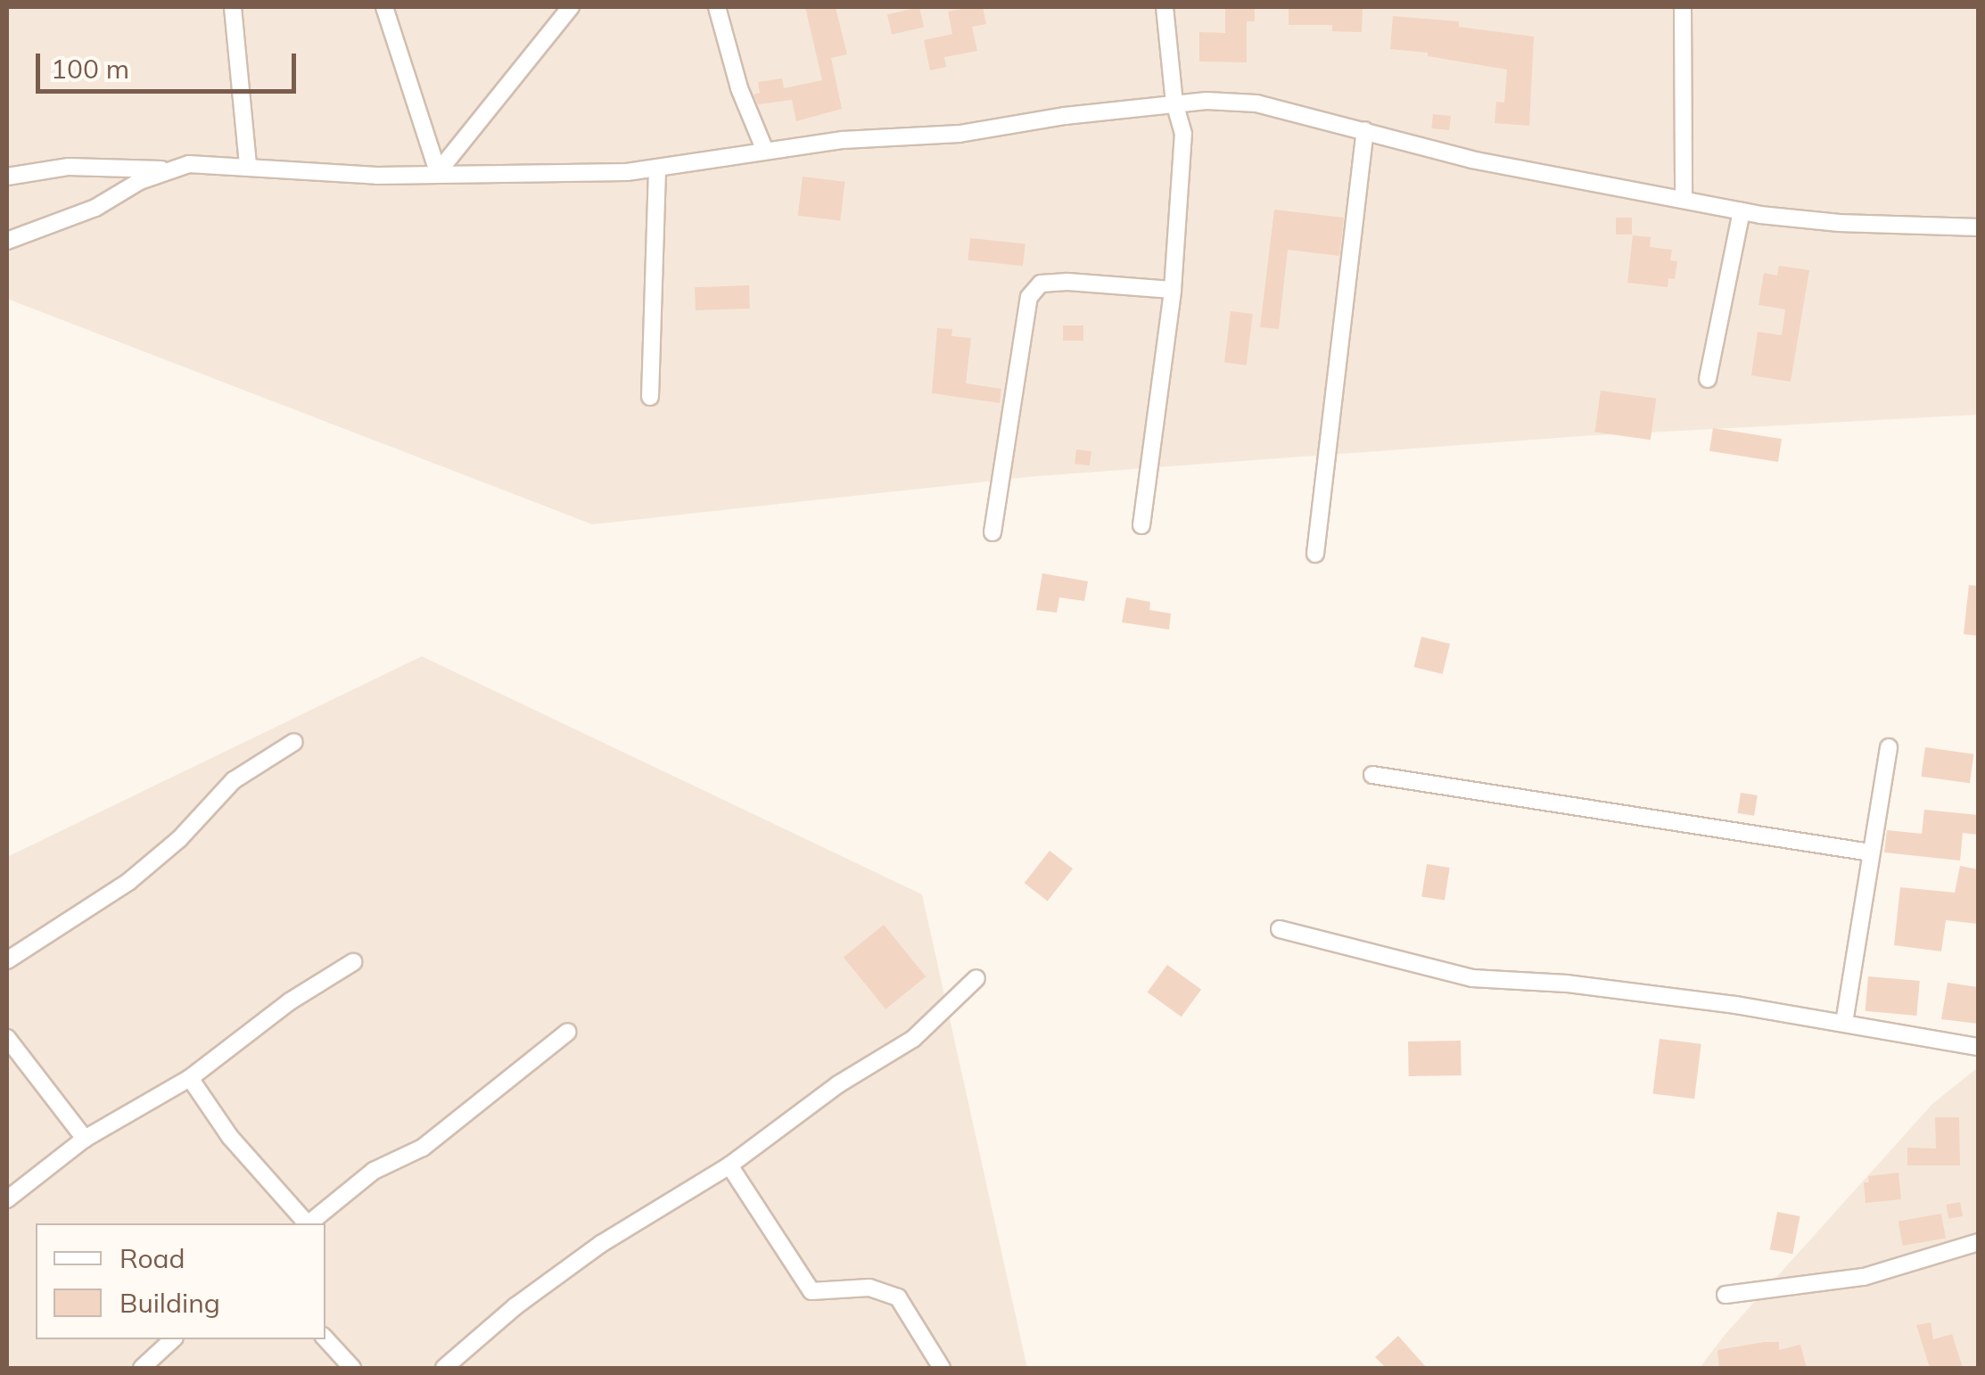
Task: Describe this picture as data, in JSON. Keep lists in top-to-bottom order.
{
  "legend": ["Road", "Building"],
  "scale_bar": "100 m"
}
